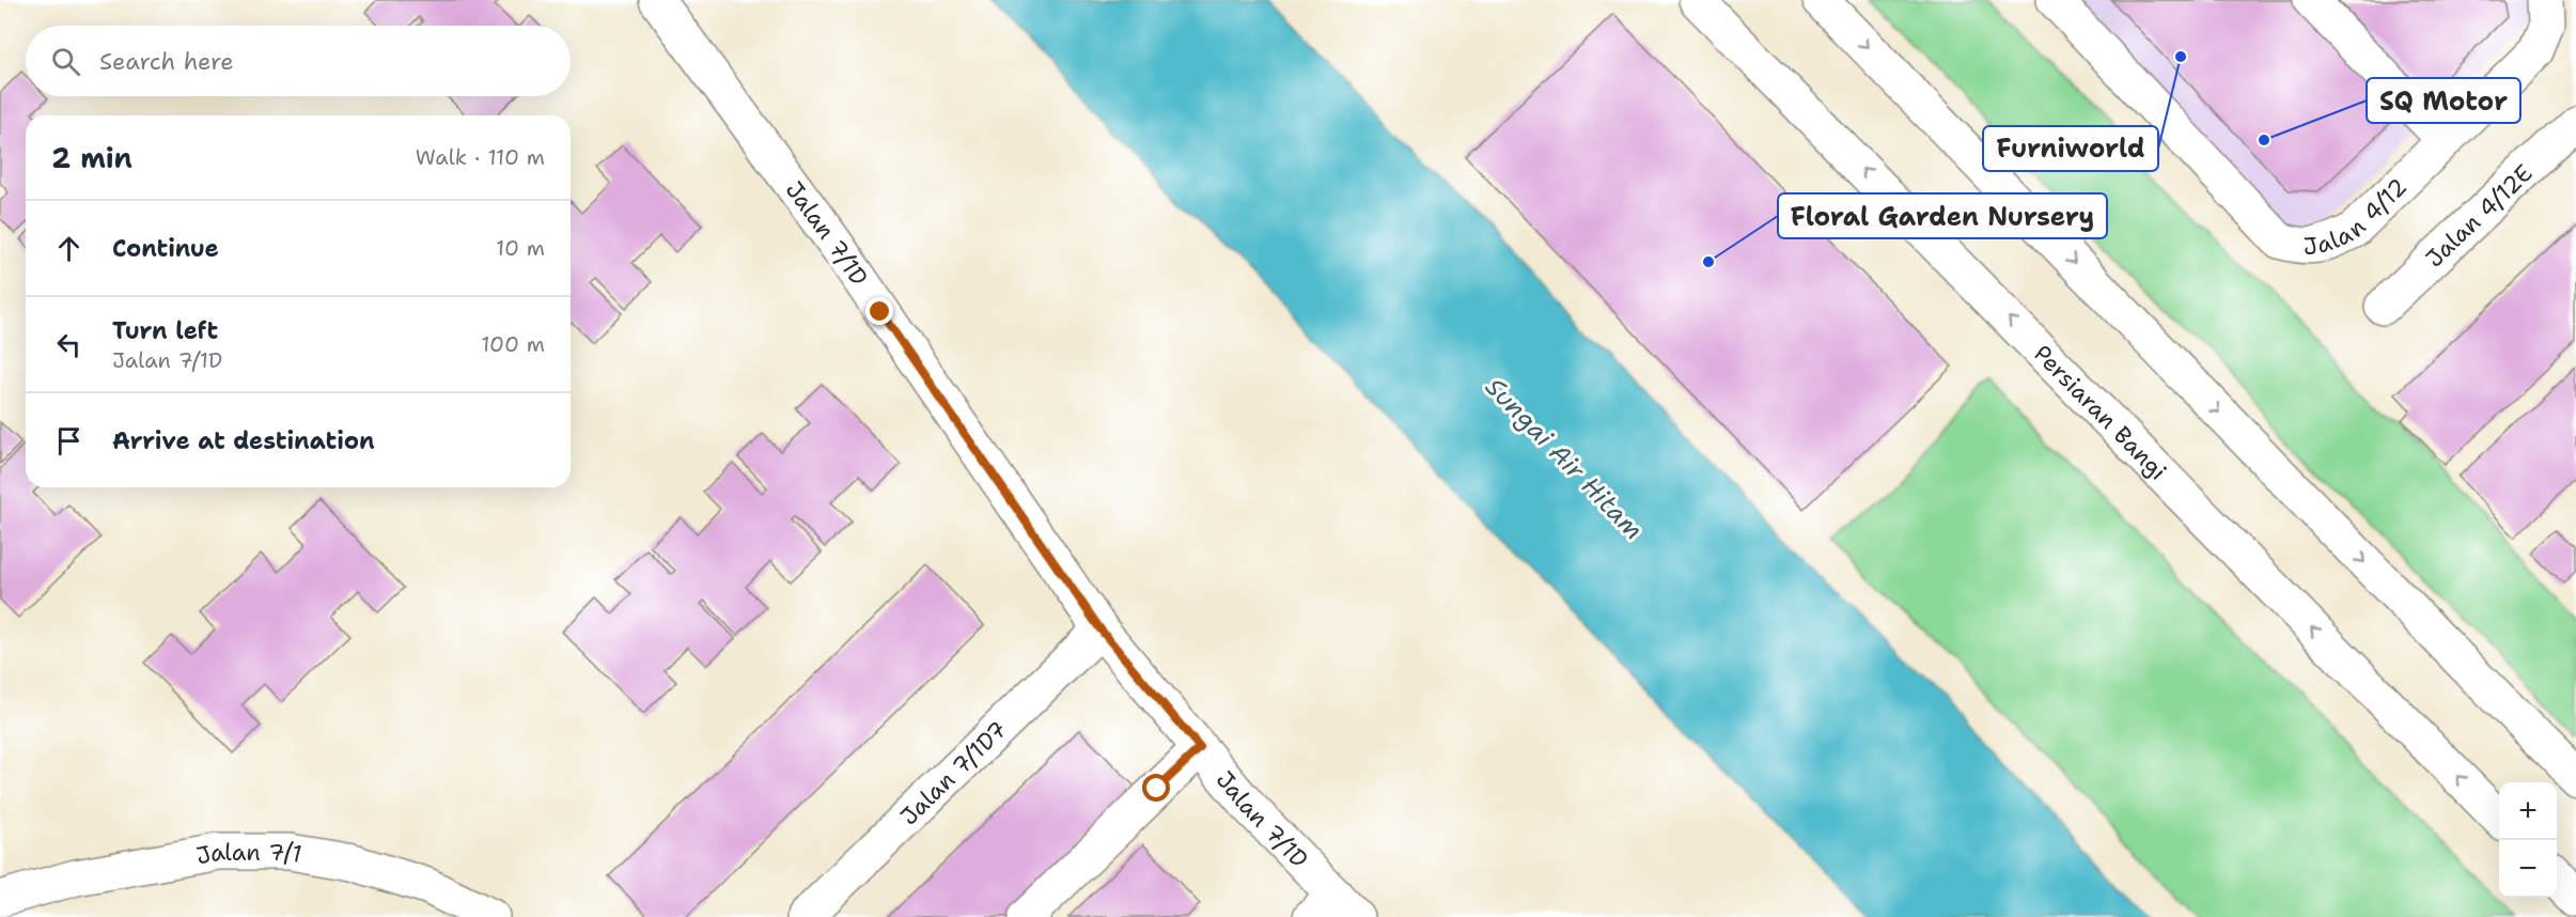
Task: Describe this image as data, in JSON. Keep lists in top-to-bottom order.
{
  "streets": {
    "street": [
      "Jalan 4/12",
      "Jalan 4/12E",
      "Jalan 7/1D",
      "Persiaran Bangi",
      "Jalan 7/1D7",
      "Jalan 7/1"
    ]
  },
  "crossings": [
    ["Jalan 7/1D", "Jalan 7/1D7"]
  ],
  "water": ["Sungai Air Hitam"],
  "places": ["Furniworld", "SQ Motor", "Floral Garden Nursery"],
  "page": {
    "search": "Search here",
    "heading": ["2 min", "Walk · 110 m"],
    "list": [
      ["Continue", "10 m"],
      ["Turn left", "Jalan 7/1D", "100 m"],
      "Arrive at destination"
    ],
    "map_buttons": ["+", "−"]
  }
}
